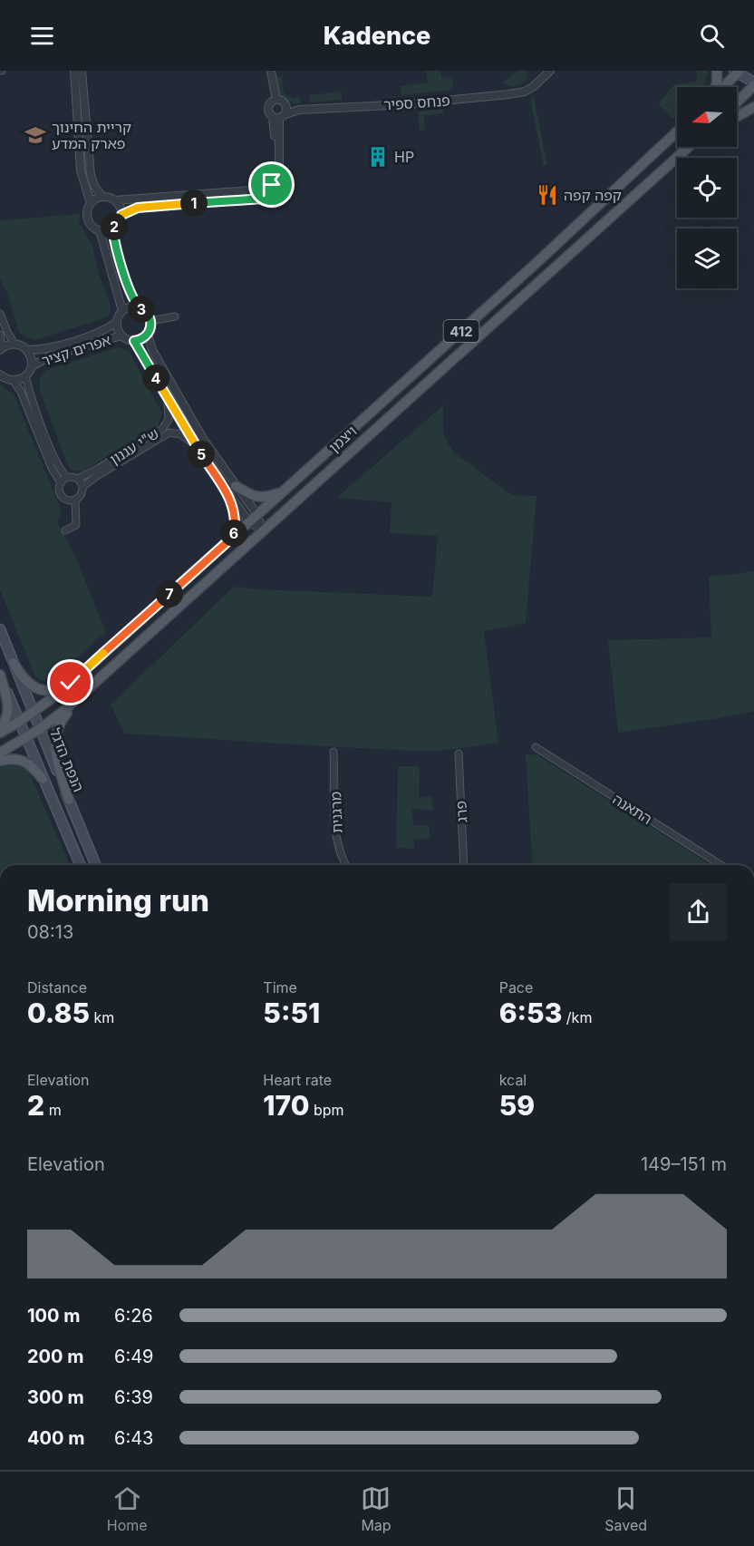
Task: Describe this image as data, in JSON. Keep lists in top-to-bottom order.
{
  "streets": {
    "main road": ["412", "ויצמן", "הנפת הדגל"],
    "street": [
      "פנחס ספיר",
      "אפרים קציר",
      "ש\"י עגנון",
      "התאנה",
      "פרג",
      "מרגנית"
    ]
  },
  "crossings": [
    ["אפרים קציר", "ש\"י עגנון"],
    ["ויצמן", "הנפת הדגל"]
  ],
  "places": {
    "school or university": ["קריית החינוך פארק המדע"],
    "building": ["HP"],
    "restaurant": ["קפה קפה"]
  },
  "north": "left",
  "page": {
    "header": "Kadence",
    "pins": [
      "1",
      "2",
      "3",
      "4",
      "5",
      "6",
      "7"
    ],
    "heading": ["Morning run", "08:13"],
    "stats": [
      ["Distance", "0.85 km"],
      ["Time", "5:51"],
      ["Pace", "6:53 /km"],
      ["Elevation", "2 m"],
      ["Heart rate", "170 bpm"],
      ["kcal", "59"]
    ],
    "chart": ["Elevation", "149–151 m"],
    "list": [
      {
        "name": "100 m",
        "note": "6:26"
      },
      {
        "name": "200 m",
        "note": "6:49"
      },
      {
        "name": "300 m",
        "note": "6:39"
      },
      {
        "name": "400 m",
        "note": "6:43"
      }
    ],
    "tabs": ["Home", "Map", "Saved"]
  }
}
